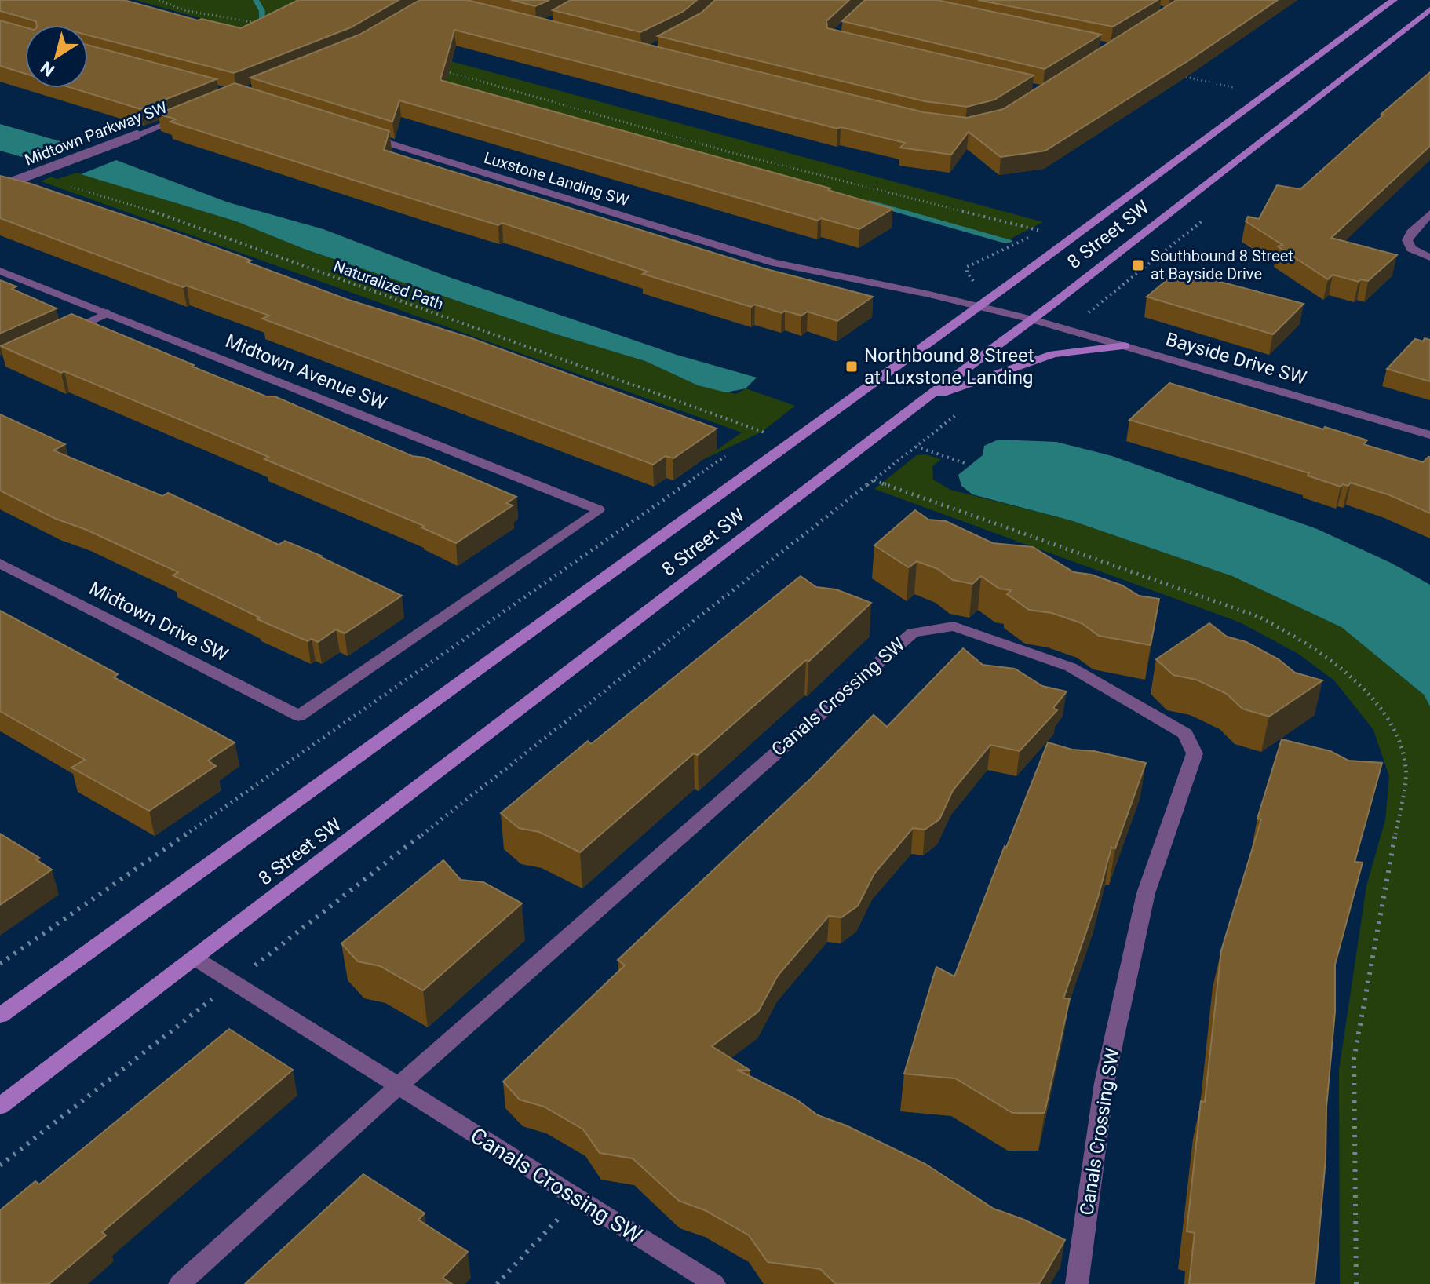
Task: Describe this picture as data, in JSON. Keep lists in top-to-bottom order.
{
  "streets": {
    "main road": ["8 Street SW"],
    "street": [
      "Midtown Parkway SW",
      "Luxstone Landing SW",
      "Bayside Drive SW",
      "Midtown Avenue SW",
      "Midtown Drive SW",
      "Canals Crossing SW"
    ],
    "path": ["Naturalized Path"]
  },
  "crossings": [
    ["Luxstone Landing SW", "8 Street SW"],
    ["Luxstone Landing SW", "Bayside Drive SW"],
    ["8 Street SW", "Bayside Drive SW"],
    ["8 Street SW", "Canals Crossing SW"],
    ["Midtown Avenue SW", "Midtown Drive SW"]
  ],
  "places": {
    "transit": ["Southbound 8 Street at Bayside Drive", "Northbound 8 Street at Luxstone Landing"]
  },
  "north": "bottom left"
}
